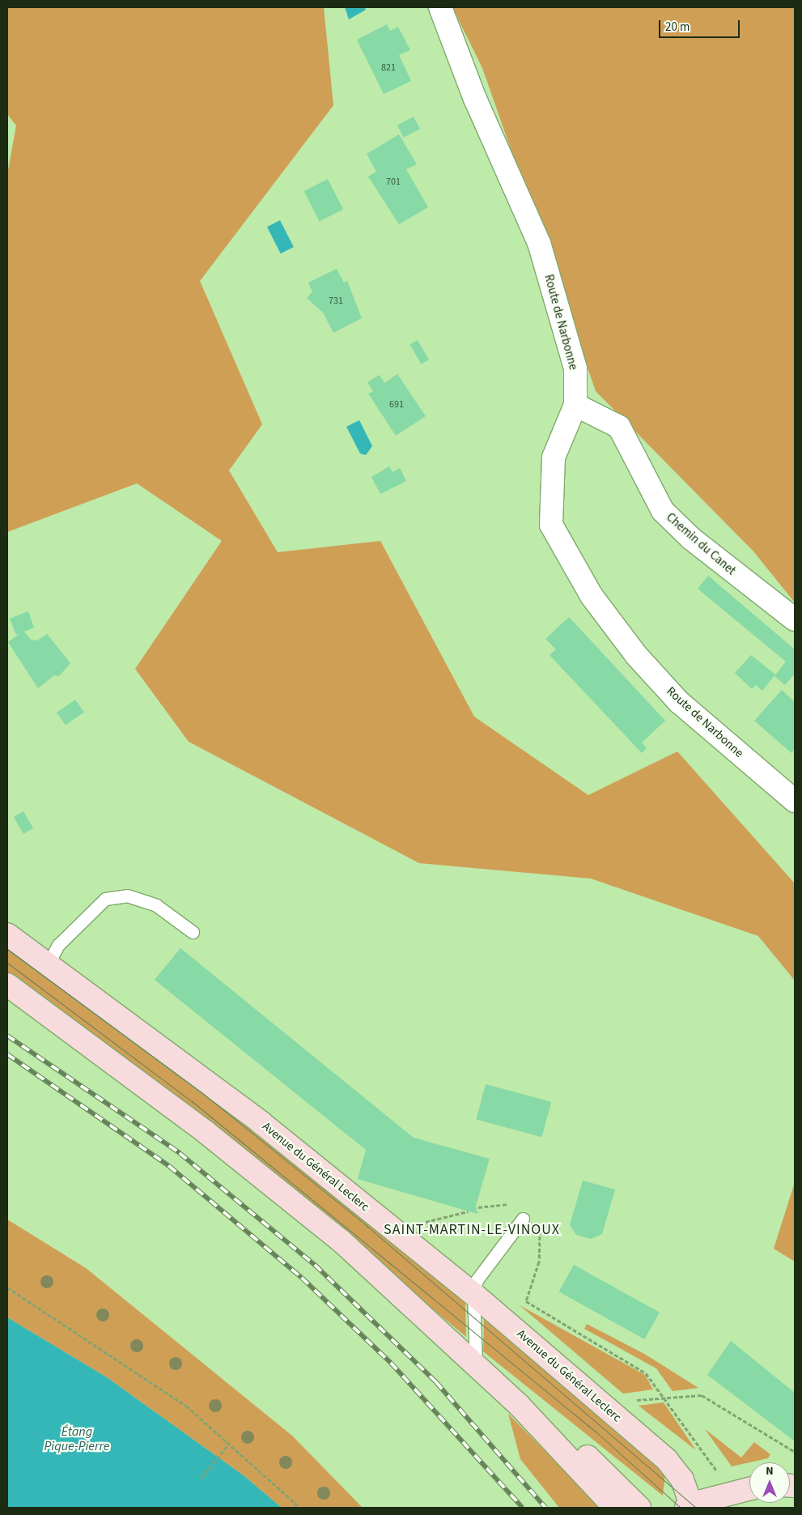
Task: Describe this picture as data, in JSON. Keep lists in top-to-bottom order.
{
  "streets": {
    "main road": ["Avenue du Général Leclerc"],
    "street": ["Route de Narbonne", "Chemin du Canet"]
  },
  "crossings": [
    ["Route de Narbonne", "Chemin du Canet"]
  ],
  "districts": ["SAINT-MARTIN-LE-VINOUX"],
  "water": ["Étang Pique-Pierre"],
  "house_numbers": [
    "821",
    "701",
    "731",
    "691"
  ],
  "scale_bar": "20 m",
  "north": "top"
}
